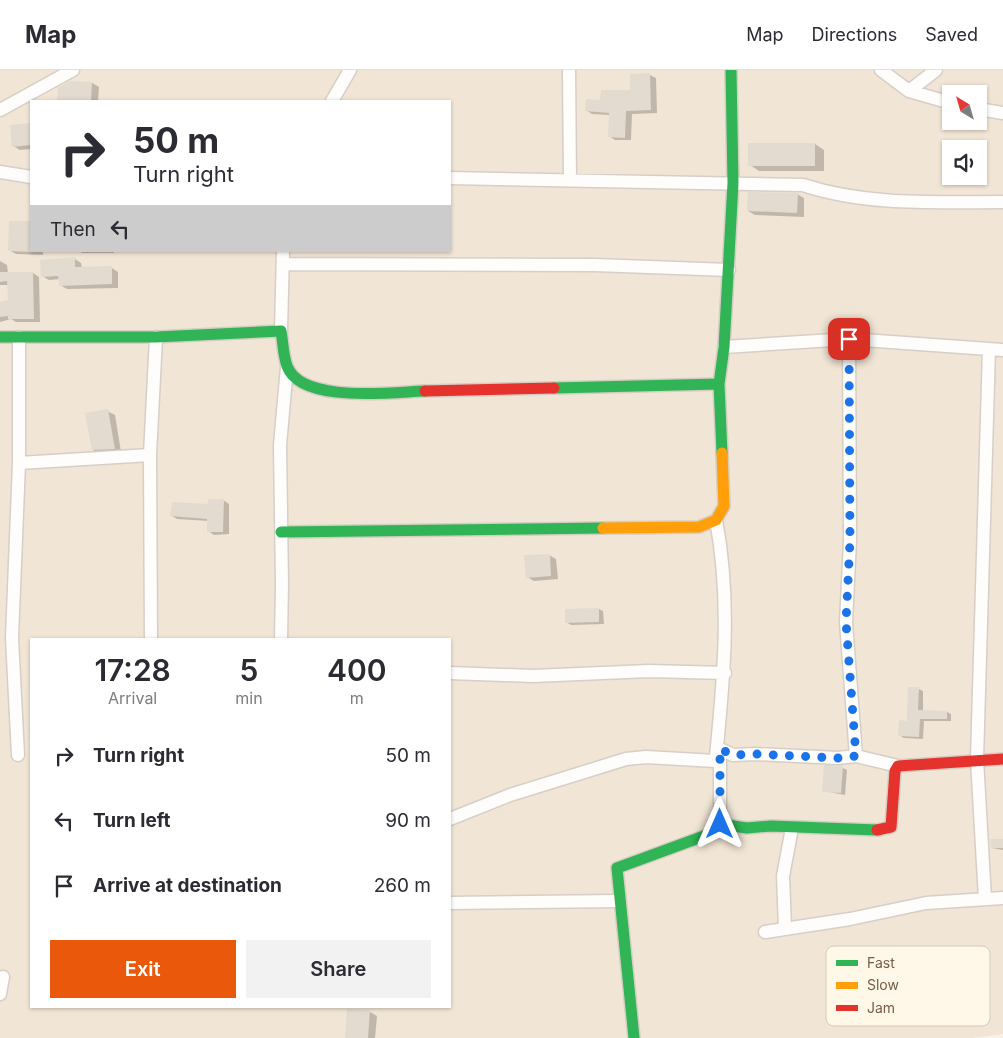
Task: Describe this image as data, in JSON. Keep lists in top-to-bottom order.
{
  "legend": ["Fast", "Slow", "Jam"],
  "north": "top left",
  "page": {
    "header": "Map",
    "nav": ["Map", "Directions", "Saved"],
    "turn": ["50 m", "Turn right"],
    "then": "Then",
    "eta": [
      "17:28",
      "Arrival",
      "5",
      "min",
      "400",
      "m"
    ],
    "list": [
      {
        "name": "Turn right",
        "value": "50 m"
      },
      {
        "name": "Turn left",
        "value": "90 m"
      },
      {
        "name": "Arrive at destination",
        "value": "260 m"
      }
    ],
    "buttons": ["Exit", "Share"]
  }
}
